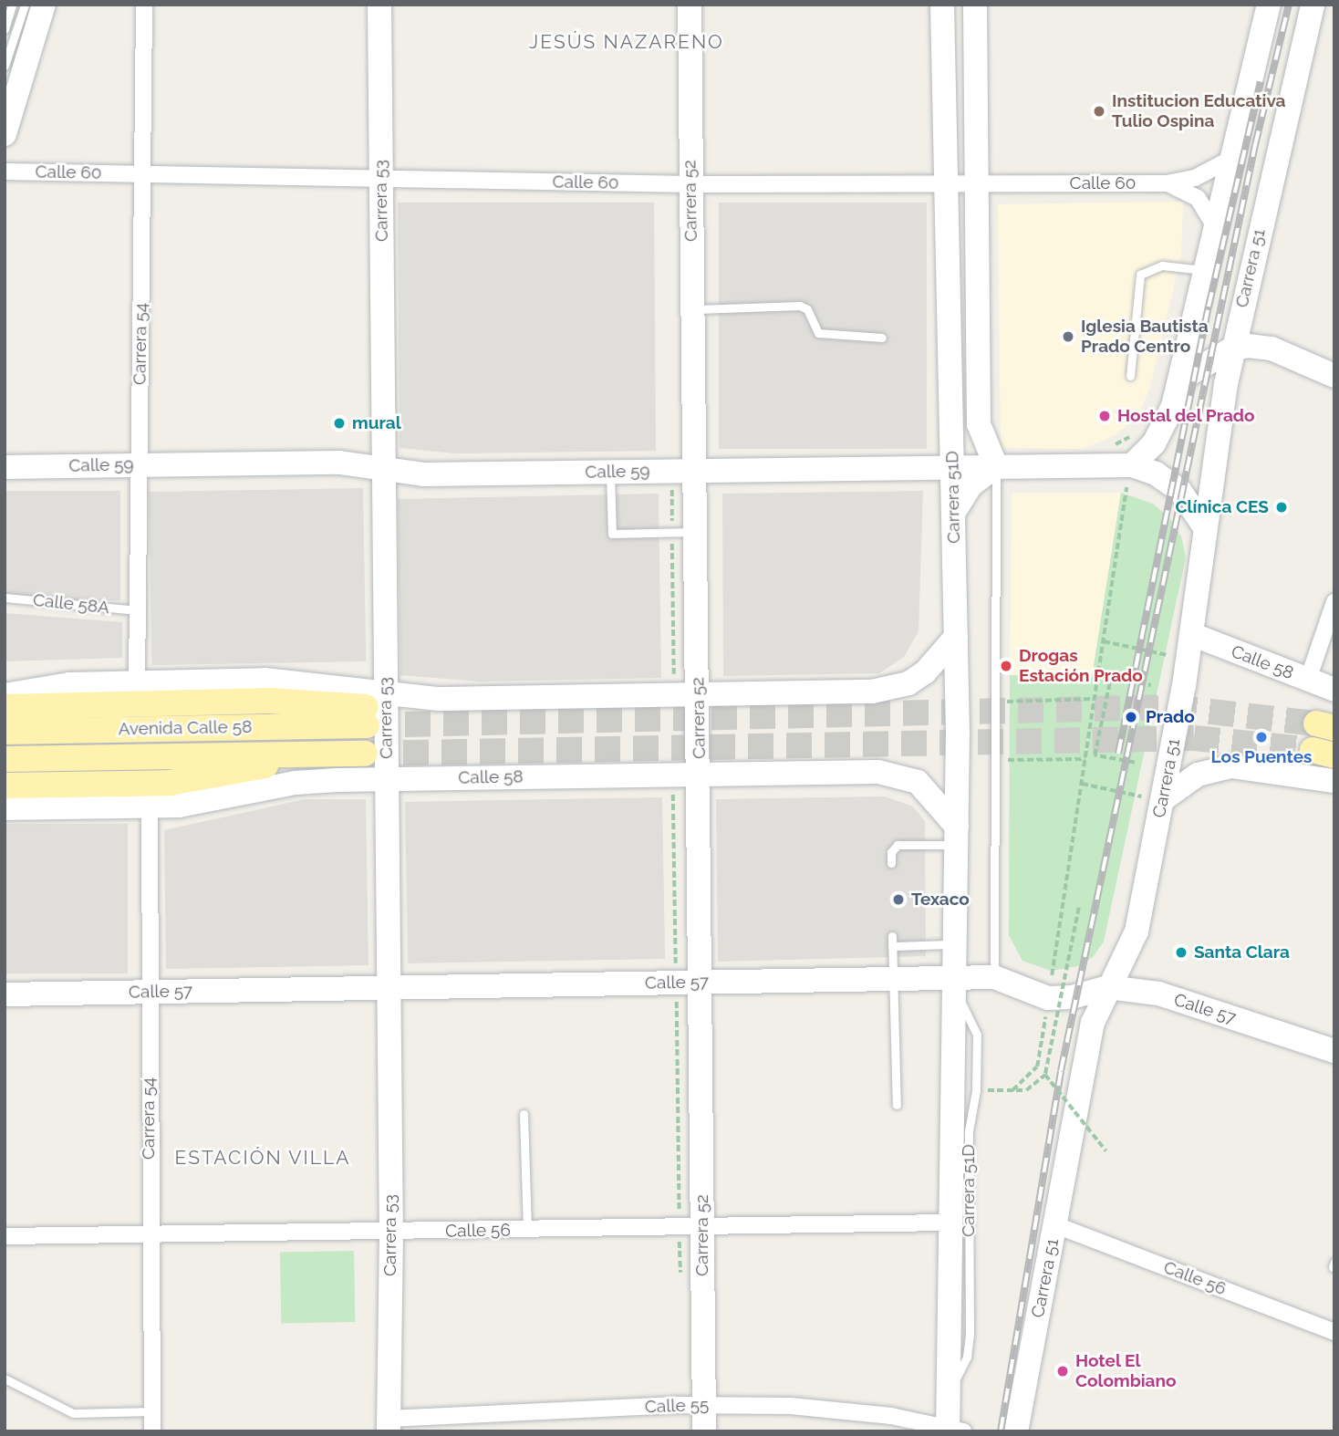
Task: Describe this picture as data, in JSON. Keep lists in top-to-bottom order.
{
  "streets": {
    "main road": [
      "Carrera 53",
      "Carrera 52",
      "Carrera 51",
      "Calle 59",
      "Carrera 51D",
      "Calle 58",
      "Avenida Calle 58",
      "Calle 57"
    ],
    "street": [
      "Calle 60",
      "Carrera 54",
      "Calle 56",
      "Calle 55"
    ],
    "lane": ["Calle 58A"]
  },
  "crossings": [
    ["Calle 60", "Carrera 53"],
    ["Calle 60", "Carrera 52"],
    ["Calle 60", "Carrera 54"],
    ["Calle 60", "Carrera 51D"],
    ["Carrera 53", "Calle 59"],
    ["Carrera 53", "Calle 58"],
    ["Carrera 53", "Calle 57"],
    ["Carrera 53", "Calle 56"],
    ["Carrera 53", "Calle 55"],
    ["Carrera 52", "Calle 59"],
    ["Carrera 52", "Calle 58"],
    ["Carrera 52", "Calle 57"],
    ["Carrera 52", "Calle 56"],
    ["Carrera 52", "Calle 55"],
    ["Carrera 51", "Calle 59"],
    ["Carrera 51", "Calle 58"],
    ["Carrera 51", "Calle 57"],
    ["Carrera 51", "Calle 56"],
    ["Carrera 54", "Calle 59"],
    ["Carrera 54", "Calle 58A"],
    ["Carrera 54", "Calle 58"],
    ["Carrera 54", "Calle 57"],
    ["Carrera 54", "Calle 56"],
    ["Calle 59", "Carrera 51D"],
    ["Carrera 51D", "Calle 58"],
    ["Carrera 51D", "Calle 57"],
    ["Carrera 51D", "Calle 56"],
    ["Carrera 51D", "Calle 55"]
  ],
  "districts": ["JESÚS NAZARENO", "ESTACIÓN VILLA"],
  "places": [
    "Institucion Educativa Tulio Ospina",
    "Iglesia Bautista Prado Centro",
    "Hostal del Prado",
    "mural",
    "Clínica CES",
    "Drogas Estación Prado",
    "Prado",
    "Los Puentes",
    "Texaco",
    "Santa Clara",
    "Hotel El Colombiano"
  ]
}
